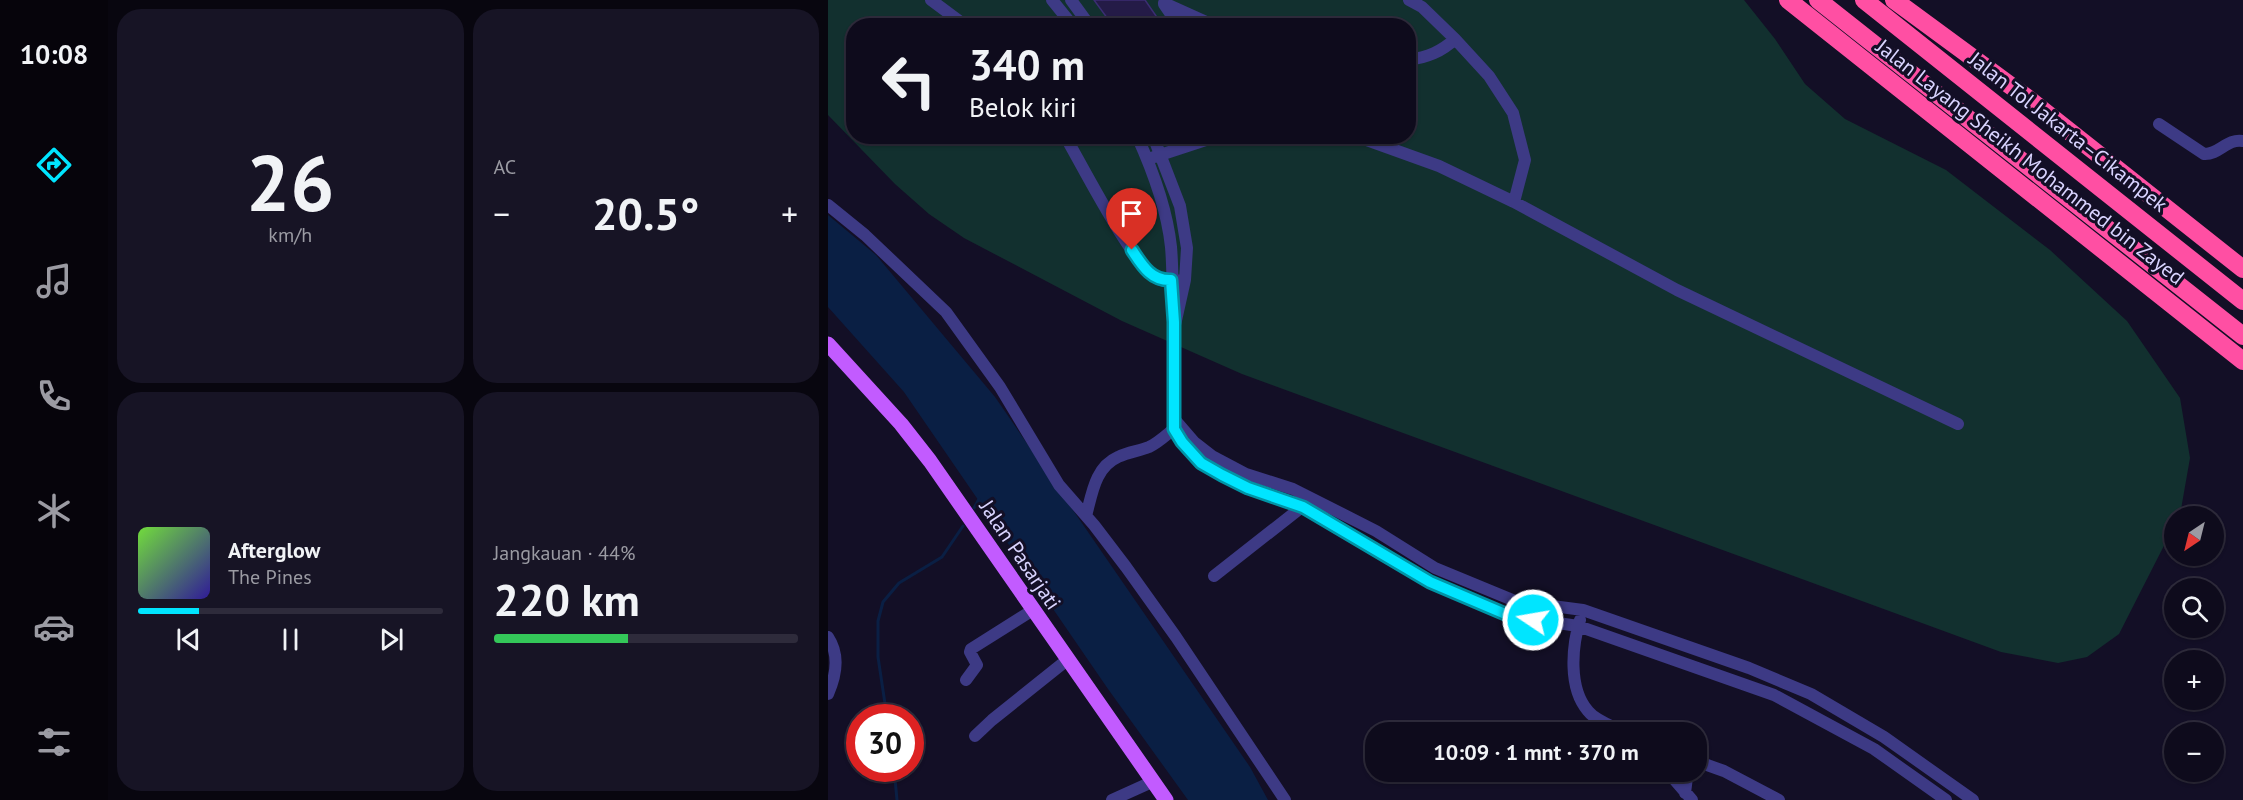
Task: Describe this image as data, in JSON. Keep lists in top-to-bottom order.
{
  "streets": {
    "highway": ["Jalan Tol Jakarta–Cikampek", "Jalan Layang Sheikh Mohammed bin Zayed"],
    "main road": ["Jalan Pasarjati"]
  },
  "north": "bottom left",
  "page": {
    "tabs": "10:08",
    "tile": [
      ["26", "km/h"],
      "AC",
      ["Jangkauan · 44%", "220 km"]
    ],
    "turn": ["340 m", "Belok kiri"],
    "heat": ["−", "20.5°", "+"],
    "map_buttons": ["+", "−"],
    "song": ["Afterglow", "The Pines"],
    "limit": "30",
    "trip": "10:09 · 1 mnt · 370 m"
  }
}
